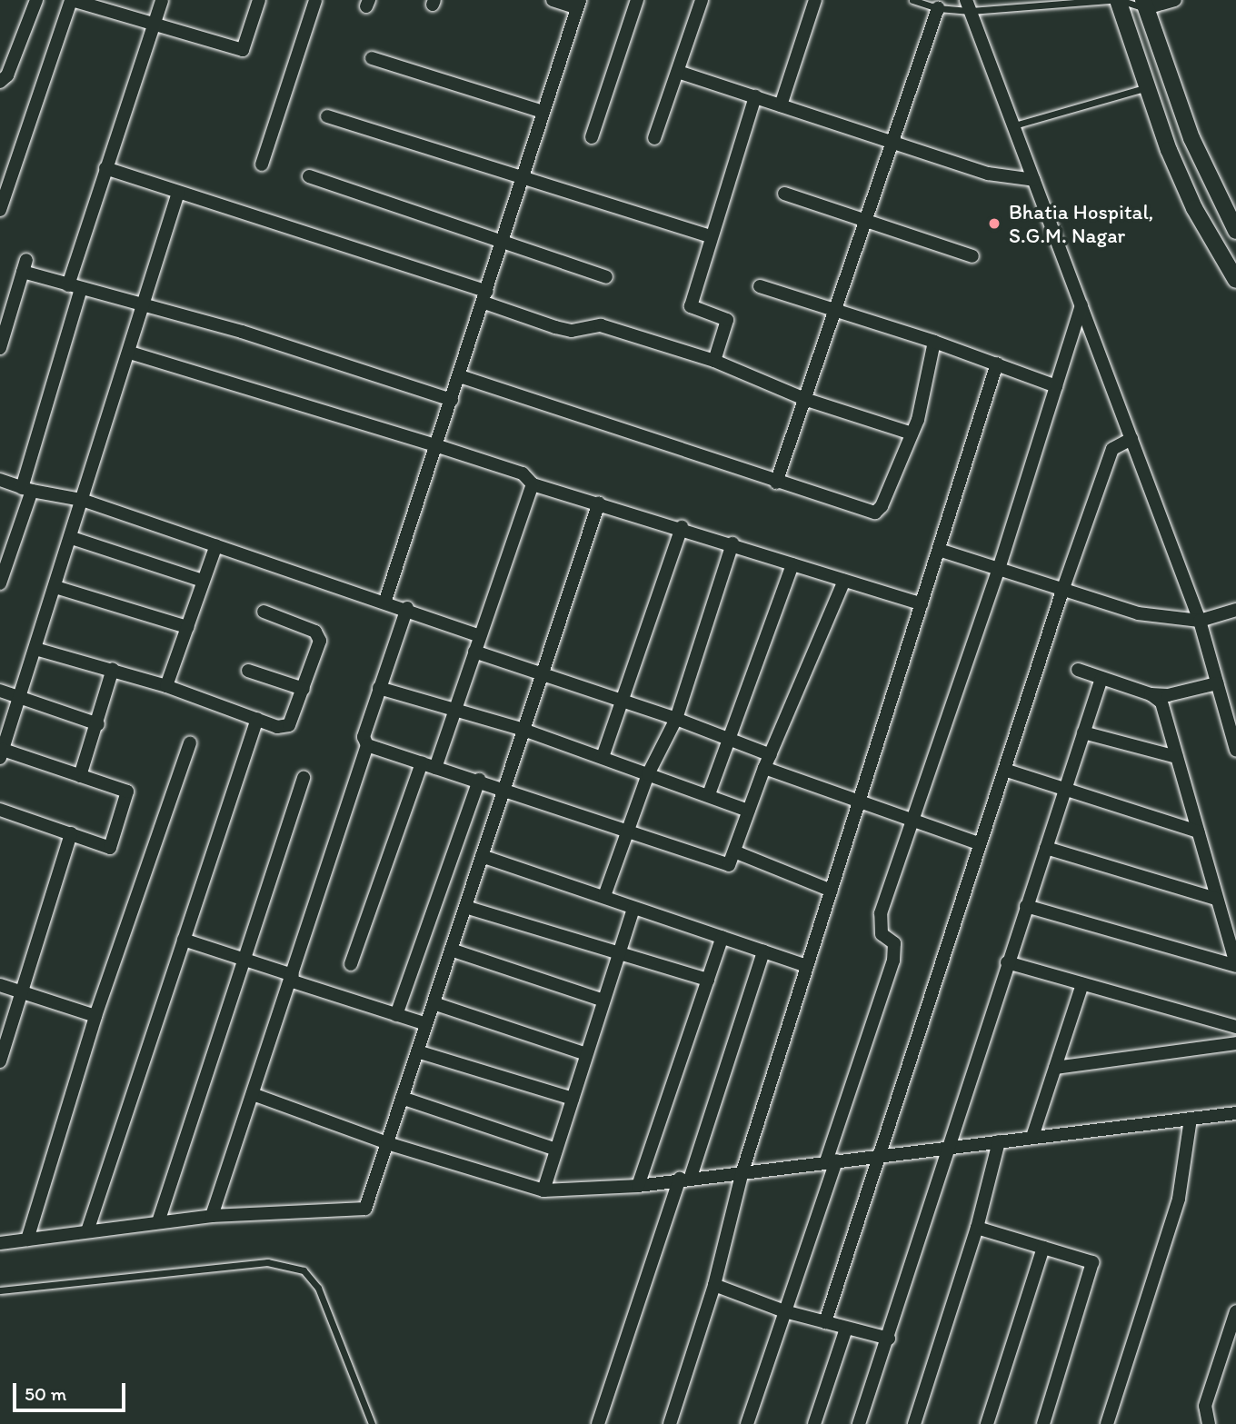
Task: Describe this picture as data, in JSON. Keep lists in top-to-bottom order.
{
  "places": ["Bhatia Hospital, S.G.M. Nagar"],
  "scale_bar": "50 m"
}
